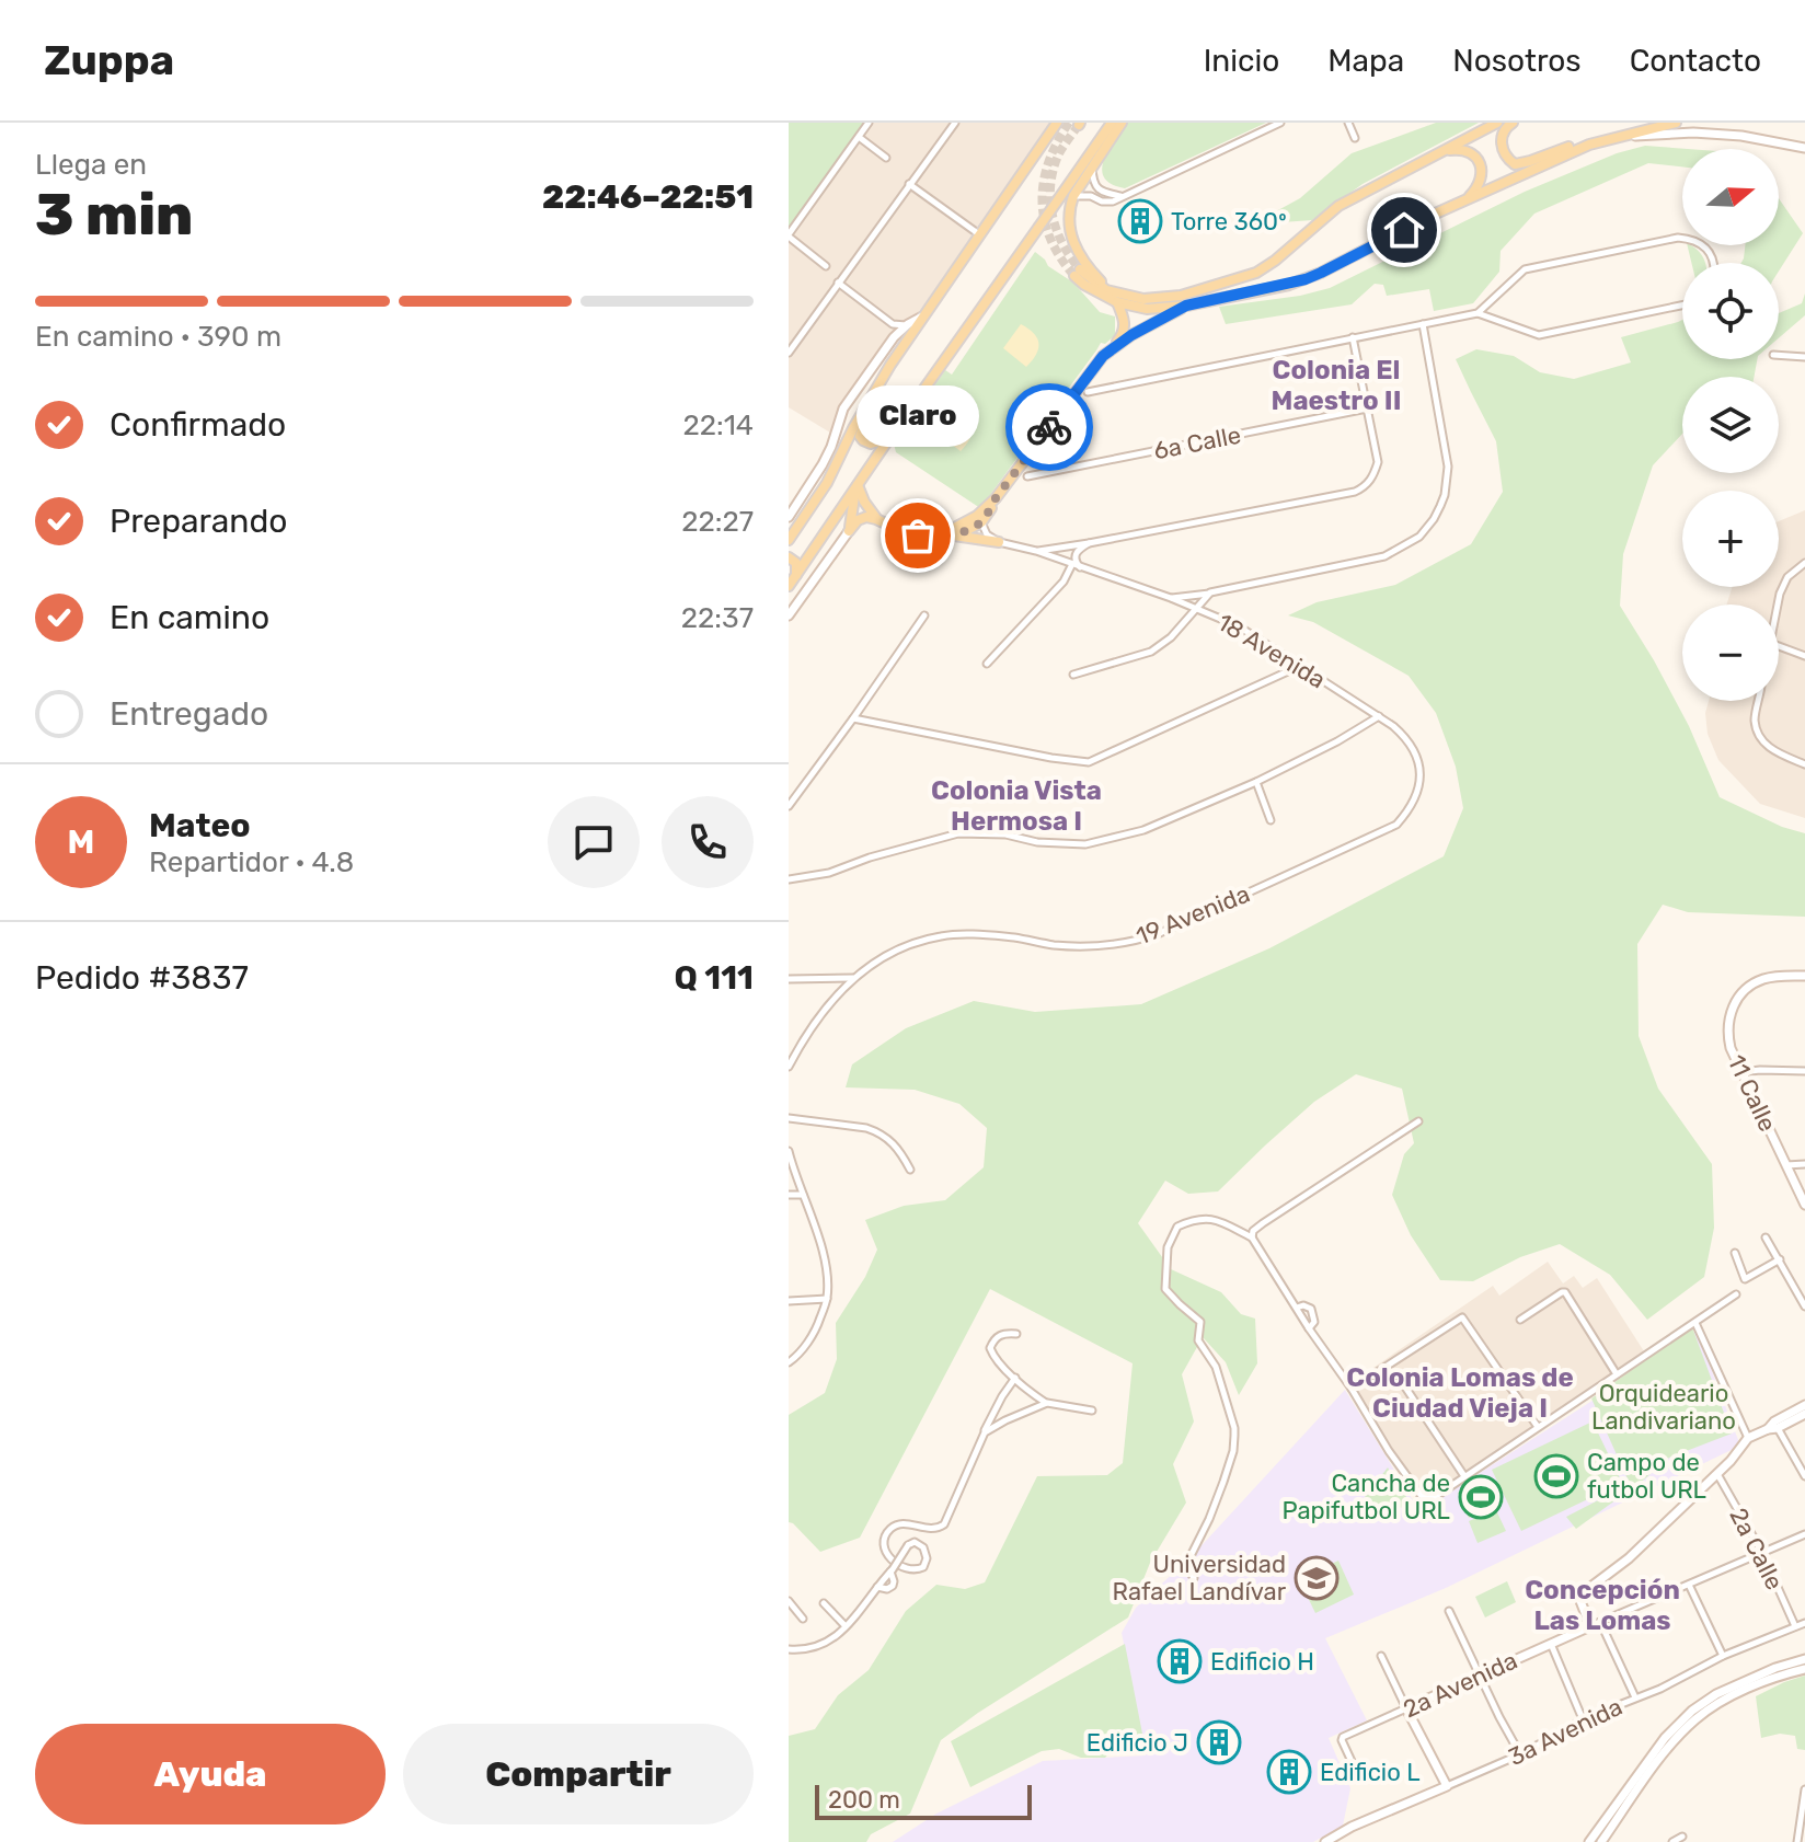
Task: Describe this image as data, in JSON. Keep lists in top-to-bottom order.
{
  "streets": {
    "street": [
      "6a Calle",
      "18 Avenida",
      "19 Avenida",
      "11 Calle",
      "2a Calle",
      "2a Avenida",
      "3a Avenida"
    ]
  },
  "crossings": [
    ["18 Avenida", "19 Avenida"],
    ["2a Calle", "2a Avenida"],
    ["2a Calle", "3a Avenida"]
  ],
  "districts": [
    "Colonia El Maestro II",
    "Colonia Vista Hermosa I",
    "Colonia Lomas de Ciudad Vieja I",
    "Concepción Las Lomas"
  ],
  "parks": ["Orquideario Landivariano"],
  "places": {
    "building": [
      "Torre 360º",
      "Edificio H",
      "Edificio J",
      "Edificio L"
    ],
    "other": ["Claro"],
    "sports": ["Campo de futbol URL", "Cancha de Papifutbol URL"],
    "school or university": ["Universidad Rafael Landívar"]
  },
  "scale_bar": "200 m",
  "north": "right",
  "page": {
    "header": "Zuppa",
    "nav": [
      "Inicio",
      "Mapa",
      "Nosotros",
      "Contacto"
    ],
    "heading": ["3 min", "Llega en", "22:46–22:51"],
    "panel": [
      "Mateo",
      "Repartidor · 4.8",
      "Pedido #3837",
      "Q 111"
    ],
    "map_buttons": ["+", "−"],
    "bar": "En camino · 390 m",
    "list": [
      ["Confirmado", "22:14"],
      ["Preparando", "22:27"],
      ["En camino", "22:37"],
      "Entregado"
    ],
    "bubble": "Claro",
    "round": "M",
    "buttons": ["Ayuda", "Compartir"],
    "scale": "200 m"
  }
}
